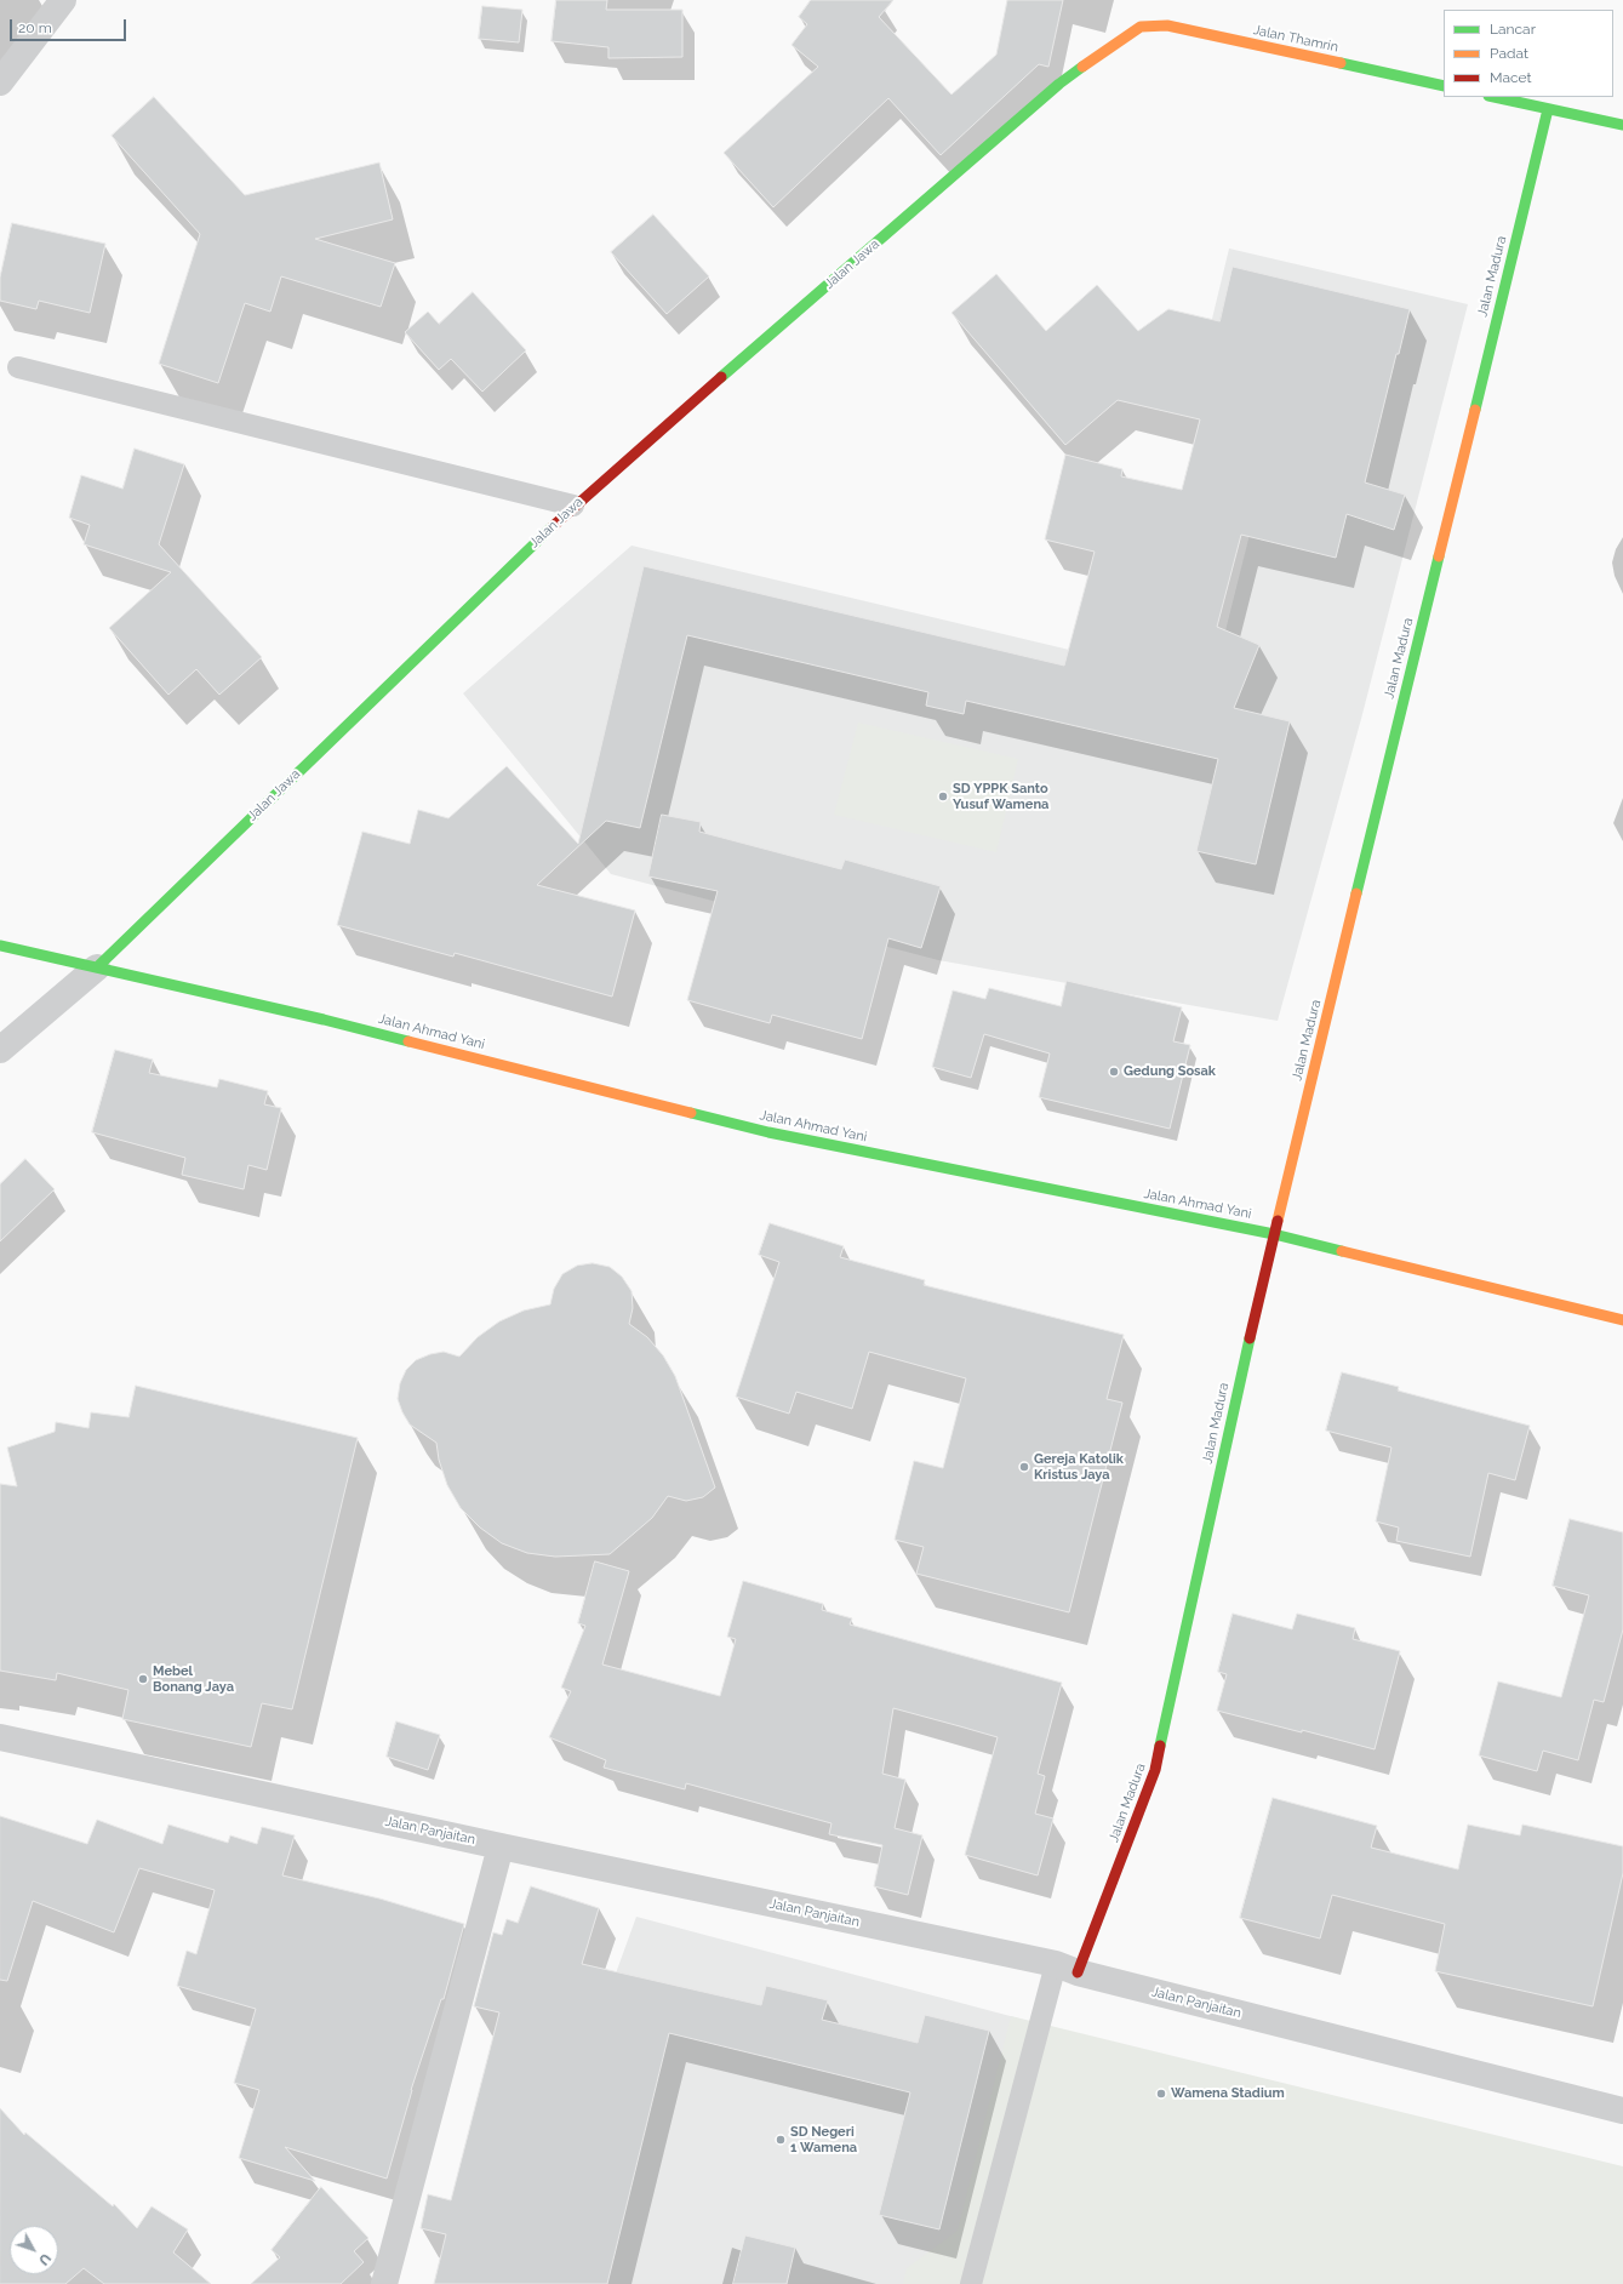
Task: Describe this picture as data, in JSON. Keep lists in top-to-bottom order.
{
  "streets": {
    "street": [
      "Jalan Thamrin",
      "Jalan Jawa",
      "Jalan Madura",
      "Jalan Ahmad Yani",
      "Jalan Panjaitan"
    ]
  },
  "crossings": [
    ["Jalan Thamrin", "Jalan Jawa"],
    ["Jalan Jawa", "Jalan Ahmad Yani"],
    ["Jalan Madura", "Jalan Ahmad Yani"],
    ["Jalan Madura", "Jalan Panjaitan"]
  ],
  "places": [
    "SD YPPK Santo Yusuf Wamena",
    "Gedung Sosak",
    "Gereja Katolik Kristus Jaya",
    "Mebel Bonang Jaya",
    "Wamena Stadium",
    "SD Negeri 1 Wamena"
  ],
  "legend": ["Lancar", "Padat", "Macet"],
  "scale_bar": "20 m",
  "north": "bottom right"
}
